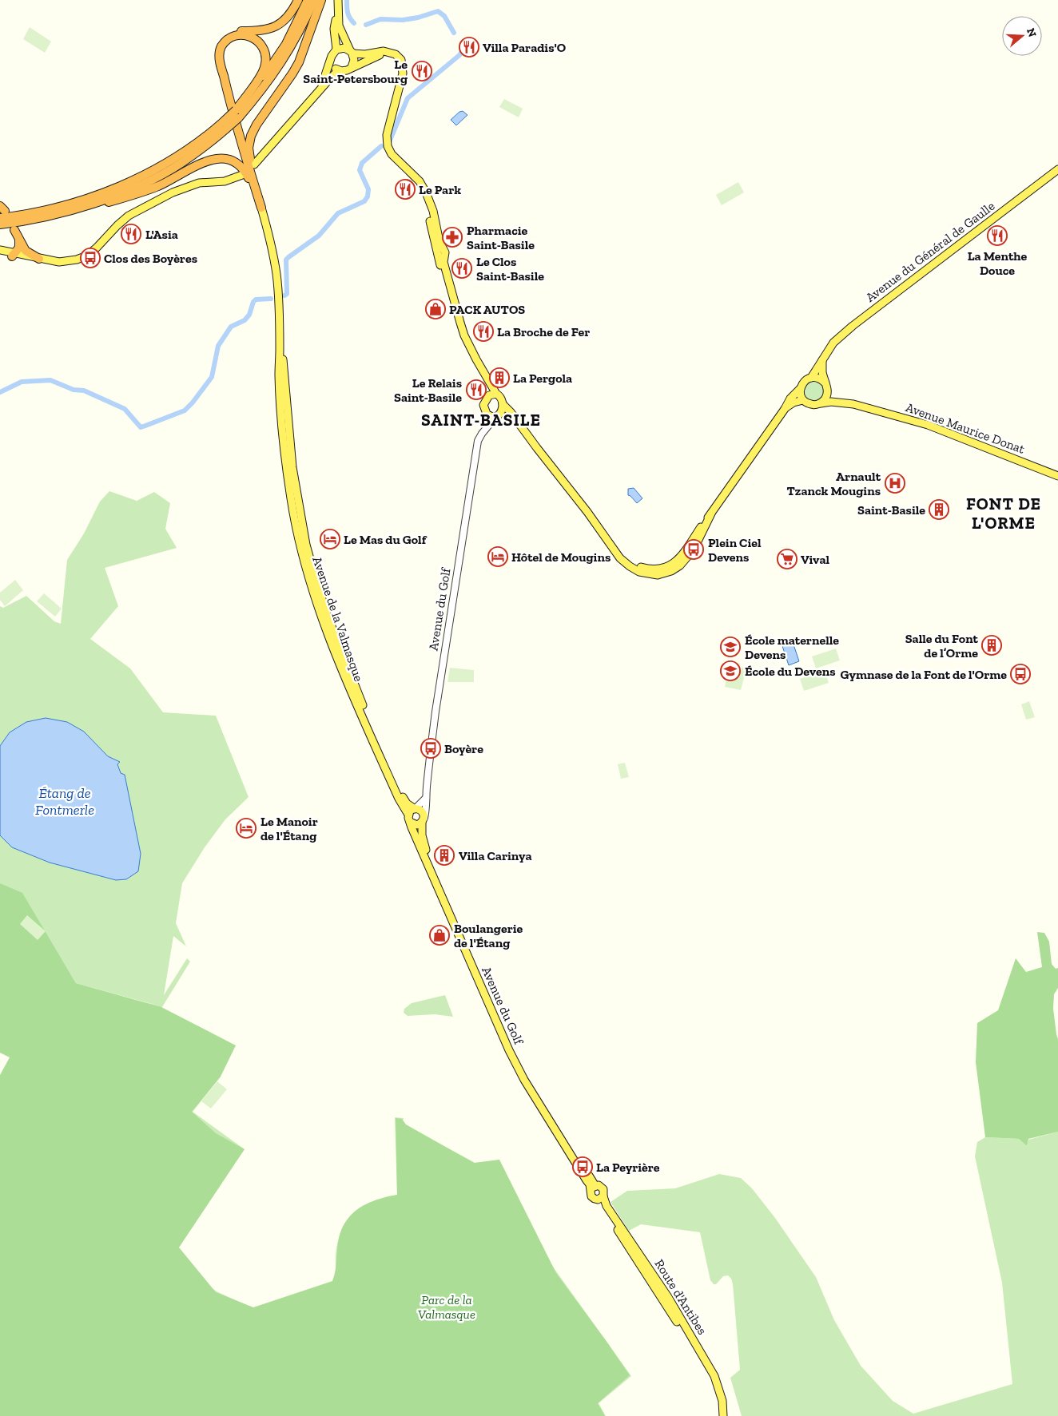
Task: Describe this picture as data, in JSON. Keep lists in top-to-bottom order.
{
  "streets": {
    "main road": [
      "Avenue du Général de Gaulle",
      "Avenue Maurice Donat",
      "Avenue du Golf",
      "Avenue de la Valmasque",
      "Route d'Antibes"
    ]
  },
  "crossings": [
    ["Avenue du Général de Gaulle", "Avenue Maurice Donat"],
    ["Avenue du Golf", "Avenue de la Valmasque"],
    ["Avenue du Golf", "Route d'Antibes"]
  ],
  "districts": ["SAINT-BASILE", "FONT DE L'ORME"],
  "water": ["Étang de Fontmerle"],
  "parks": ["Parc de la Valmasque"],
  "places": {
    "restaurant": [
      "Villa Paradis'O",
      "Le Saint-Petersbourg",
      "Le Park",
      "L'Asia",
      "La Menthe Douce",
      "Le Clos Saint-Basile",
      "La Broche de Fer",
      "Le Relais Saint-Basile"
    ],
    "pharmacy": ["Pharmacie Saint-Basile"],
    "bus stop": [
      "Clos des Boyères",
      "Plein Ciel Devens",
      "Gymnase de la Font de l'Orme",
      "Boyère",
      "La Peyrière"
    ],
    "shop": ["PACK AUTOS", "Boulangerie de l'Étang"],
    "building": [
      "La Pergola",
      "Saint-Basile",
      "Salle du Font de l’Orme",
      "Villa Carinya"
    ],
    "hospital": ["Arnault Tzanck Mougins"],
    "hotel": ["Le Mas du Golf", "Hôtel de Mougins", "Le Manoir de l'Étang"],
    "supermarket": ["Vival"],
    "school or university": ["École maternelle Devens", "École du Devens"]
  },
  "north": "right"
}
